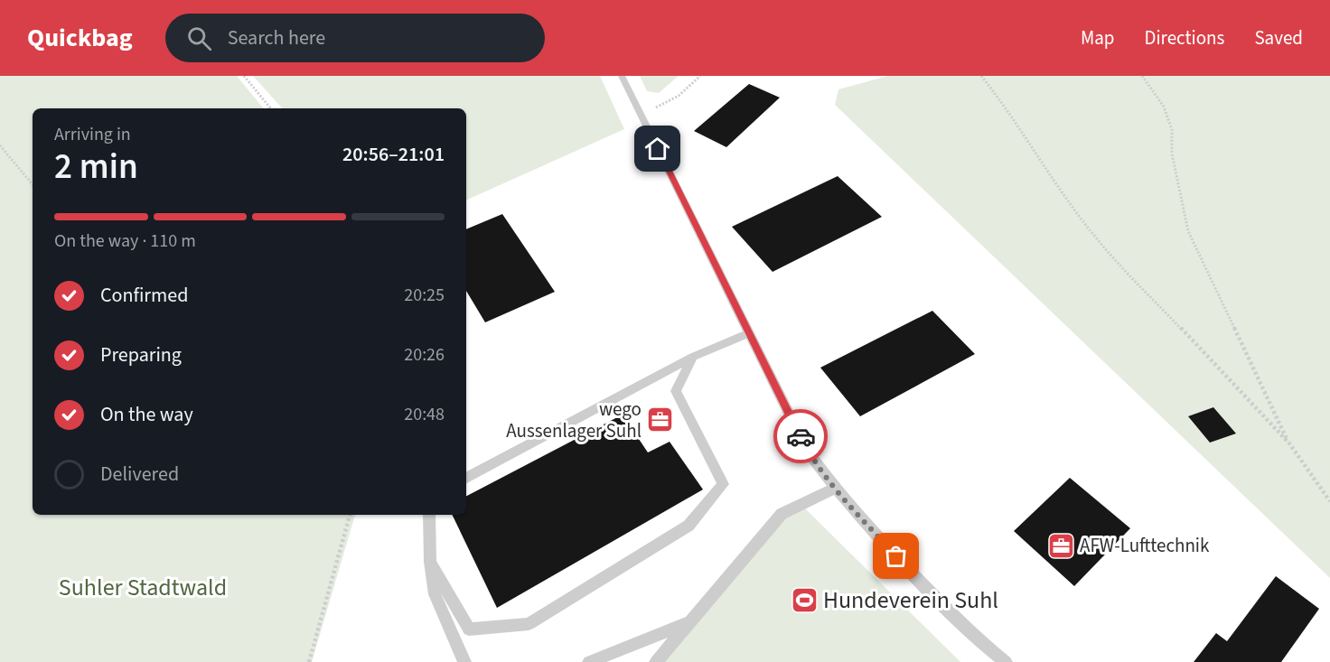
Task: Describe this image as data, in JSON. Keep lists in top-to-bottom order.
{
  "parks": ["Suhler Stadtwald"],
  "places": {
    "office": ["wego Aussenlager Suhl", "AFW-Lufttechnik"],
    "sports": ["Hundeverein Suhl"]
  },
  "page": {
    "header": "Quickbag",
    "search": "Search here",
    "nav": ["Map", "Directions", "Saved"],
    "heading": ["2 min", "Arriving in", "20:56–21:01"],
    "bar": "On the way · 110 m",
    "list": [
      ["Confirmed", "20:25"],
      ["Preparing", "20:26"],
      ["On the way", "20:48"],
      "Delivered"
    ]
  }
}
